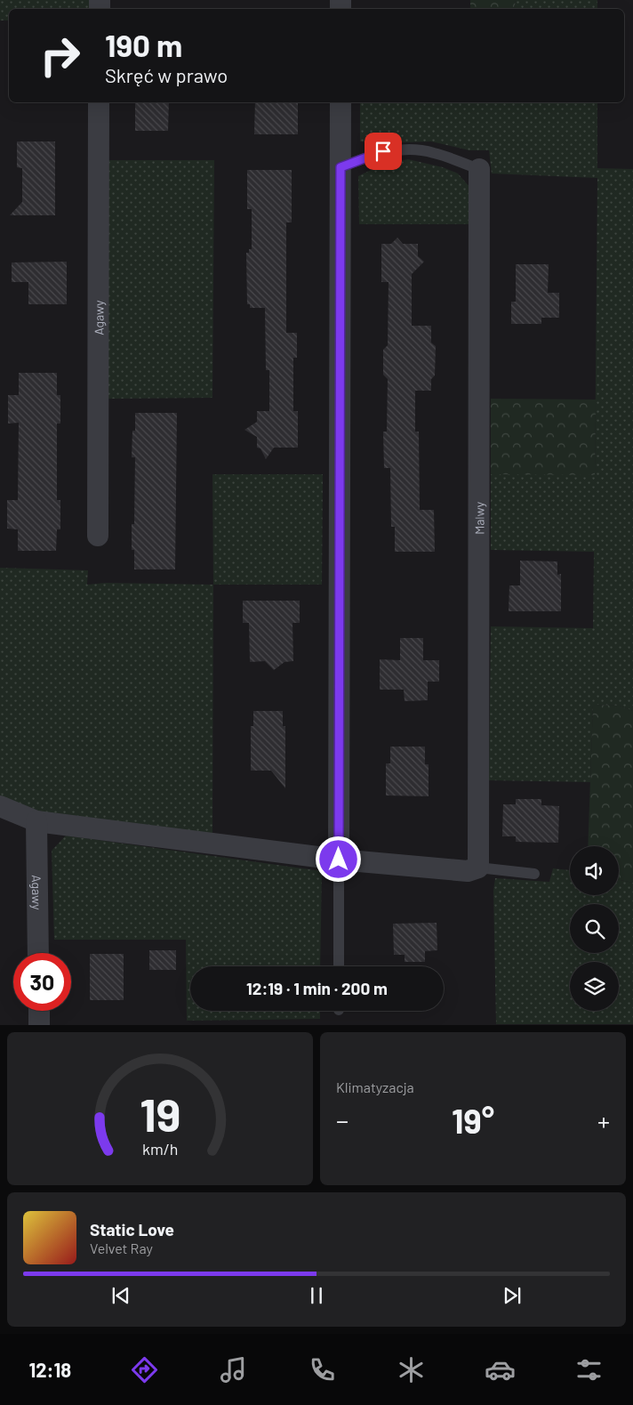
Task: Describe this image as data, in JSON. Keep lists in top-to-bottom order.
{
  "streets": {
    "street": ["Agawy", "Malwy"]
  },
  "page": {
    "turn": ["190 m", "Skręć w prawo"],
    "limit": "30",
    "trip": "12:19 · 1 min · 200 m",
    "tile": "Klimatyzacja",
    "heat": ["−", "19°", "+"],
    "song": ["Static Love", "Velvet Ray"],
    "tabs": "12:18",
    "gauge": ["19", "km/h"]
  }
}
